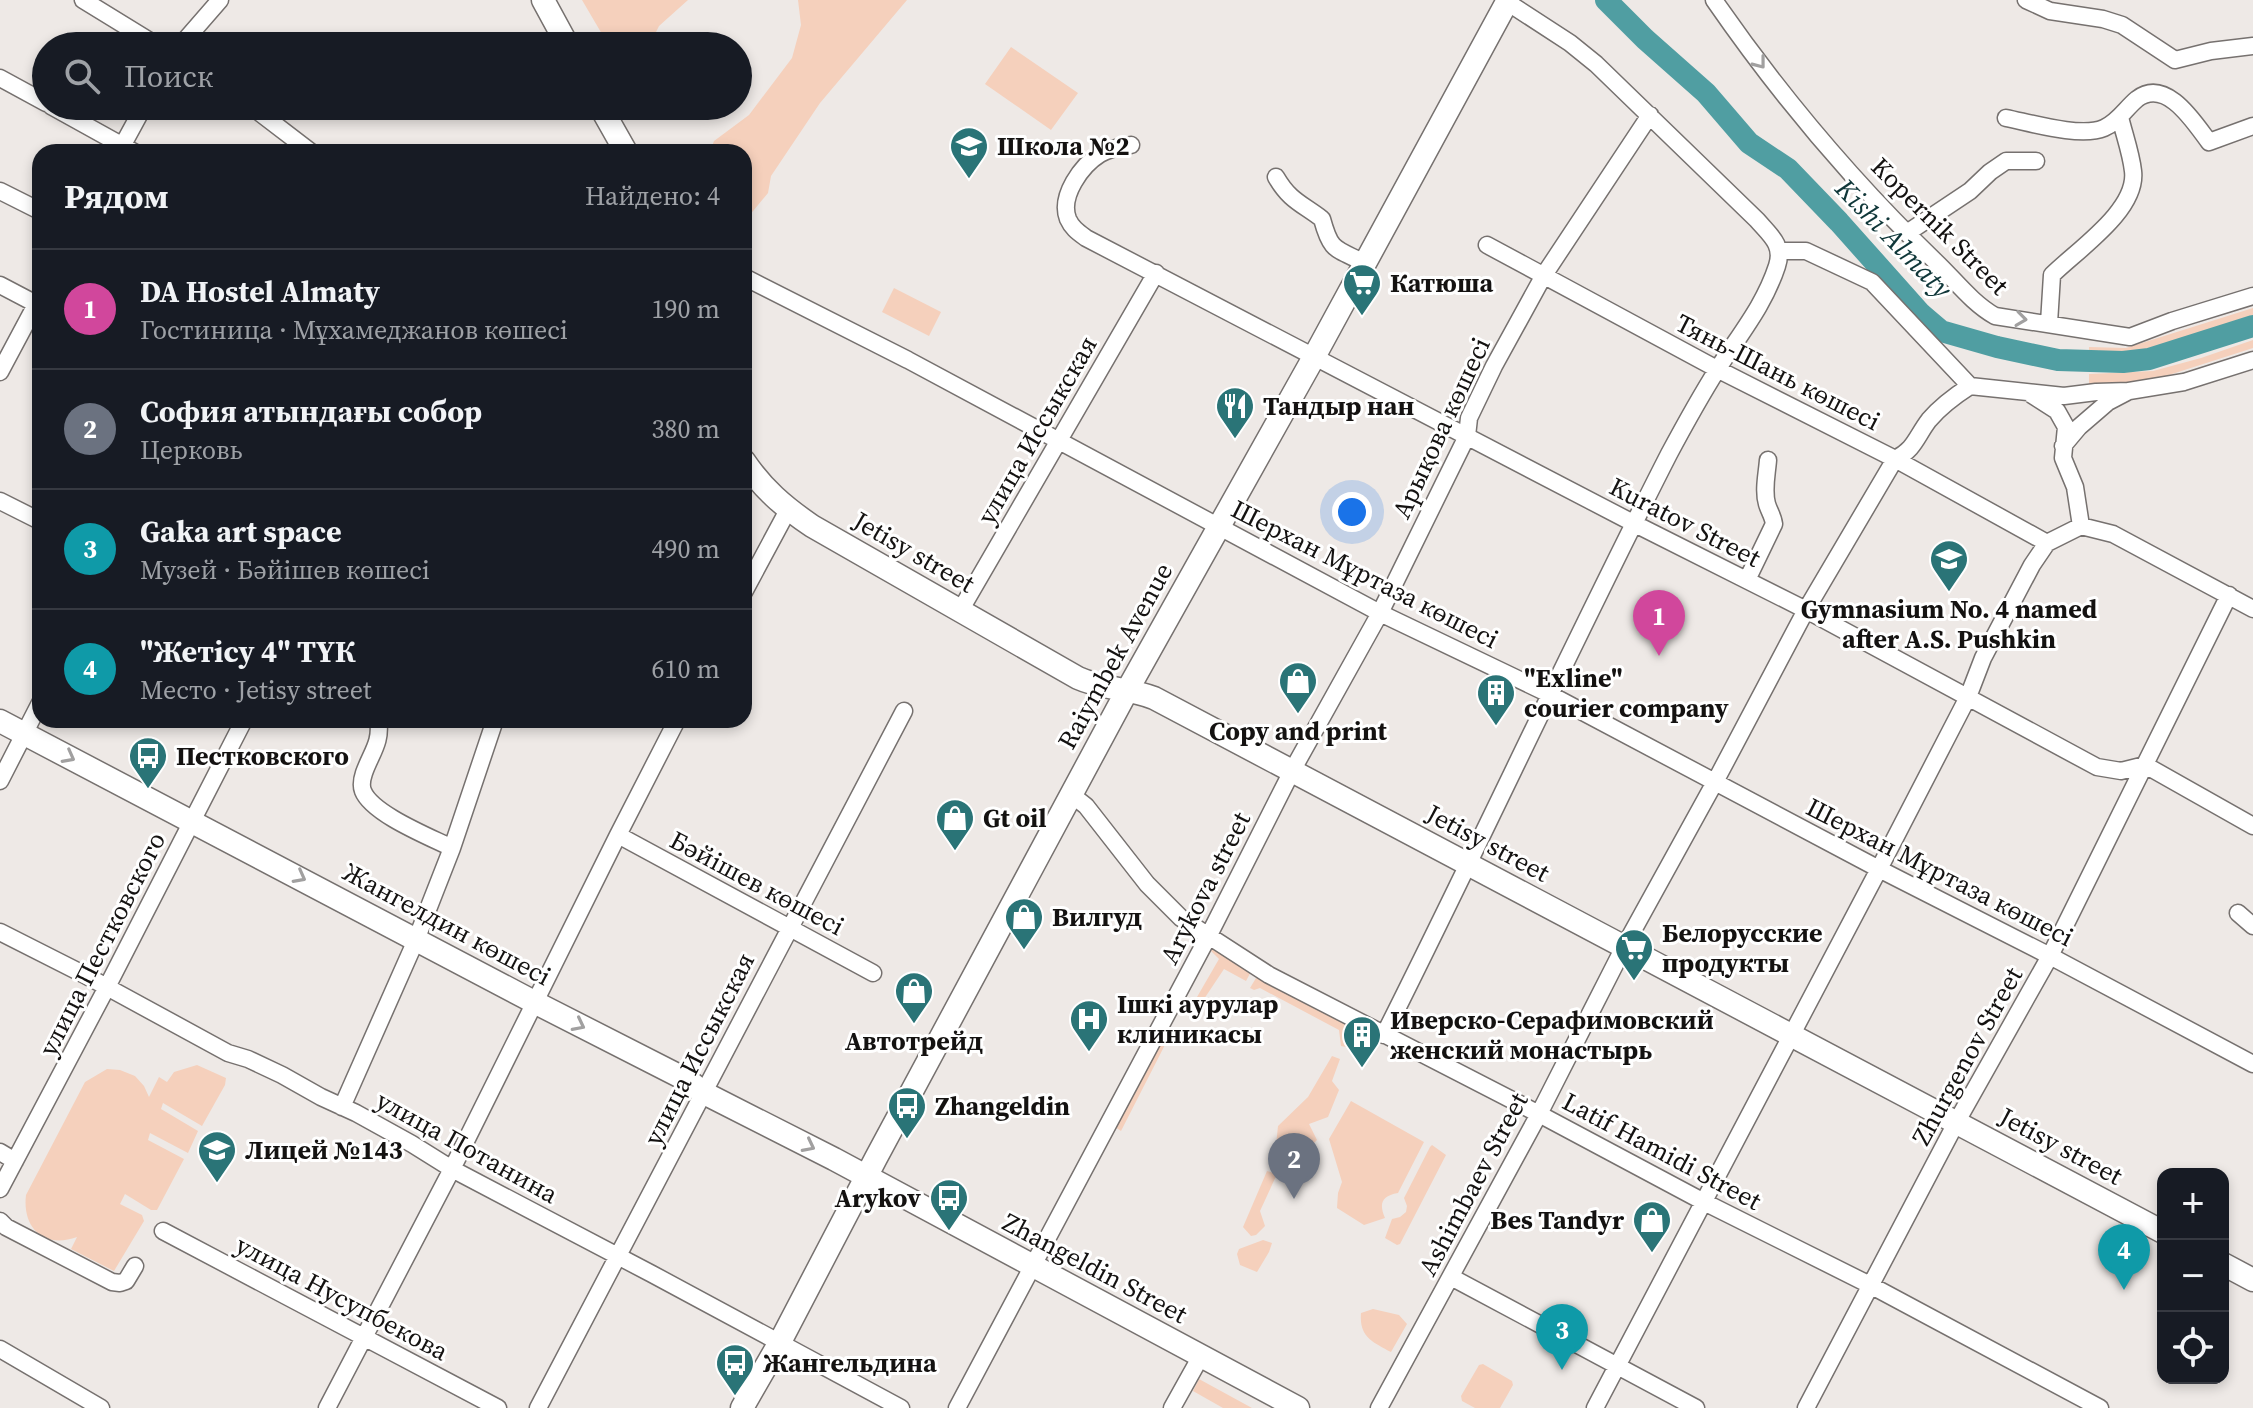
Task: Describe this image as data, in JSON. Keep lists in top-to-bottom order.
{
  "streets": {
    "main road": [
      "Jetisy street",
      "Raiymbek Avenue",
      "Жангелдин көшесі",
      "Zhangeldin Street"
    ],
    "street": [
      "Kopernik Street",
      "Тянь-Шань көшесі",
      "Арықова көшесі",
      "улица Иссыкская",
      "Kuratov Street",
      "Шерхан Мұртаза көшесі",
      "Бәйішев көшесі",
      "Arykova street",
      "улица Пестковского",
      "Zhurgenov Street",
      "улица Потанина",
      "Latif Hamidi Street",
      "Ashimbaev Street",
      "улица Нусупбекова"
    ]
  },
  "crossings": [
    ["Тянь-Шань көшесі", "Арықова көшесі"],
    ["Тянь-Шань көшесі", "Ashimbaev Street"],
    ["Арықова көшесі", "Kuratov Street"],
    ["Арықова көшесі", "Jetisy street"],
    ["Арықова көшесі", "Шерхан Мұртаза көшесі"],
    ["Арықова көшесі", "Arykova street"],
    ["улица Иссыкская", "Kuratov Street"],
    ["улица Иссыкская", "Jetisy street"],
    ["улица Иссыкская", "Шерхан Мұртаза көшесі"],
    ["улица Иссыкская", "Бәйішев көшесі"],
    ["улица Иссыкская", "Жангелдин көшесі"],
    ["улица Иссыкская", "улица Потанина"],
    ["Kuratov Street", "Raiymbek Avenue"],
    ["Kuratov Street", "Zhurgenov Street"],
    ["Kuratov Street", "Ashimbaev Street"],
    ["Jetisy street", "Raiymbek Avenue"],
    ["Jetisy street", "Arykova street"],
    ["Jetisy street", "Zhurgenov Street"],
    ["Jetisy street", "Ashimbaev Street"],
    ["Шерхан Мұртаза көшесі", "Raiymbek Avenue"],
    ["Шерхан Мұртаза көшесі", "Zhurgenov Street"],
    ["Шерхан Мұртаза көшесі", "Ashimbaev Street"],
    ["Raiymbek Avenue", "Жангелдин көшесі"],
    ["Raiymbek Avenue", "улица Потанина"],
    ["Raiymbek Avenue", "Latif Hamidi Street"],
    ["Raiymbek Avenue", "Zhangeldin Street"],
    ["Arykova street", "Latif Hamidi Street"],
    ["Arykova street", "Zhangeldin Street"],
    ["Жангелдин көшесі", "улица Пестковского"],
    ["Жангелдин көшесі", "Zhangeldin Street"],
    ["улица Пестковского", "улица Потанина"],
    ["Zhurgenov Street", "Latif Hamidi Street"],
    ["Latif Hamidi Street", "Ashimbaev Street"]
  ],
  "one_way": ["Жангелдин көшесі"],
  "water": ["Kіshі Almaty"],
  "places": {
    "school or university": ["Школа №2", "Gymnasium No. 4 named after A.S. Pushkin", "Лицей №143"],
    "supermarket": ["Катюша", "Белорусские продукты"],
    "restaurant": ["Тандыр нан"],
    "shop": [
      "Copy and print",
      "Gt oil",
      "Вилгуд",
      "Автотрейд",
      "Bes Tandyr"
    ],
    "building": ["\"Exline\" courier company", "Иверско-Серафимовский женский монастырь"],
    "bus stop": [
      "Пестковского",
      "Zhangeldin",
      "Arykov",
      "Жангельдина"
    ],
    "hospital": ["Ішкі аурулар клиникасы"]
  },
  "page": {
    "search": "Поиск",
    "heading": ["Рядом", "Найдено: 4"],
    "list": [
      {
        "mark": "1",
        "name": "DA Hostel Almaty",
        "note": "Гостиница · Мұхамеджанов көшесі",
        "value": "190 m"
      },
      {
        "mark": "2",
        "name": "София атындағы собор",
        "note": "Церковь",
        "value": "380 m"
      },
      {
        "mark": "3",
        "name": "Gaka art space",
        "note": "Музей · Бәйішев көшесі",
        "value": "490 m"
      },
      {
        "mark": "4",
        "name": "\"Жетісу 4\" ТҮК",
        "note": "Место · Jetisy street",
        "value": "610 m"
      }
    ],
    "pins": [
      "1",
      "2",
      "4",
      "3"
    ],
    "map_buttons": ["+", "−"]
  }
}
